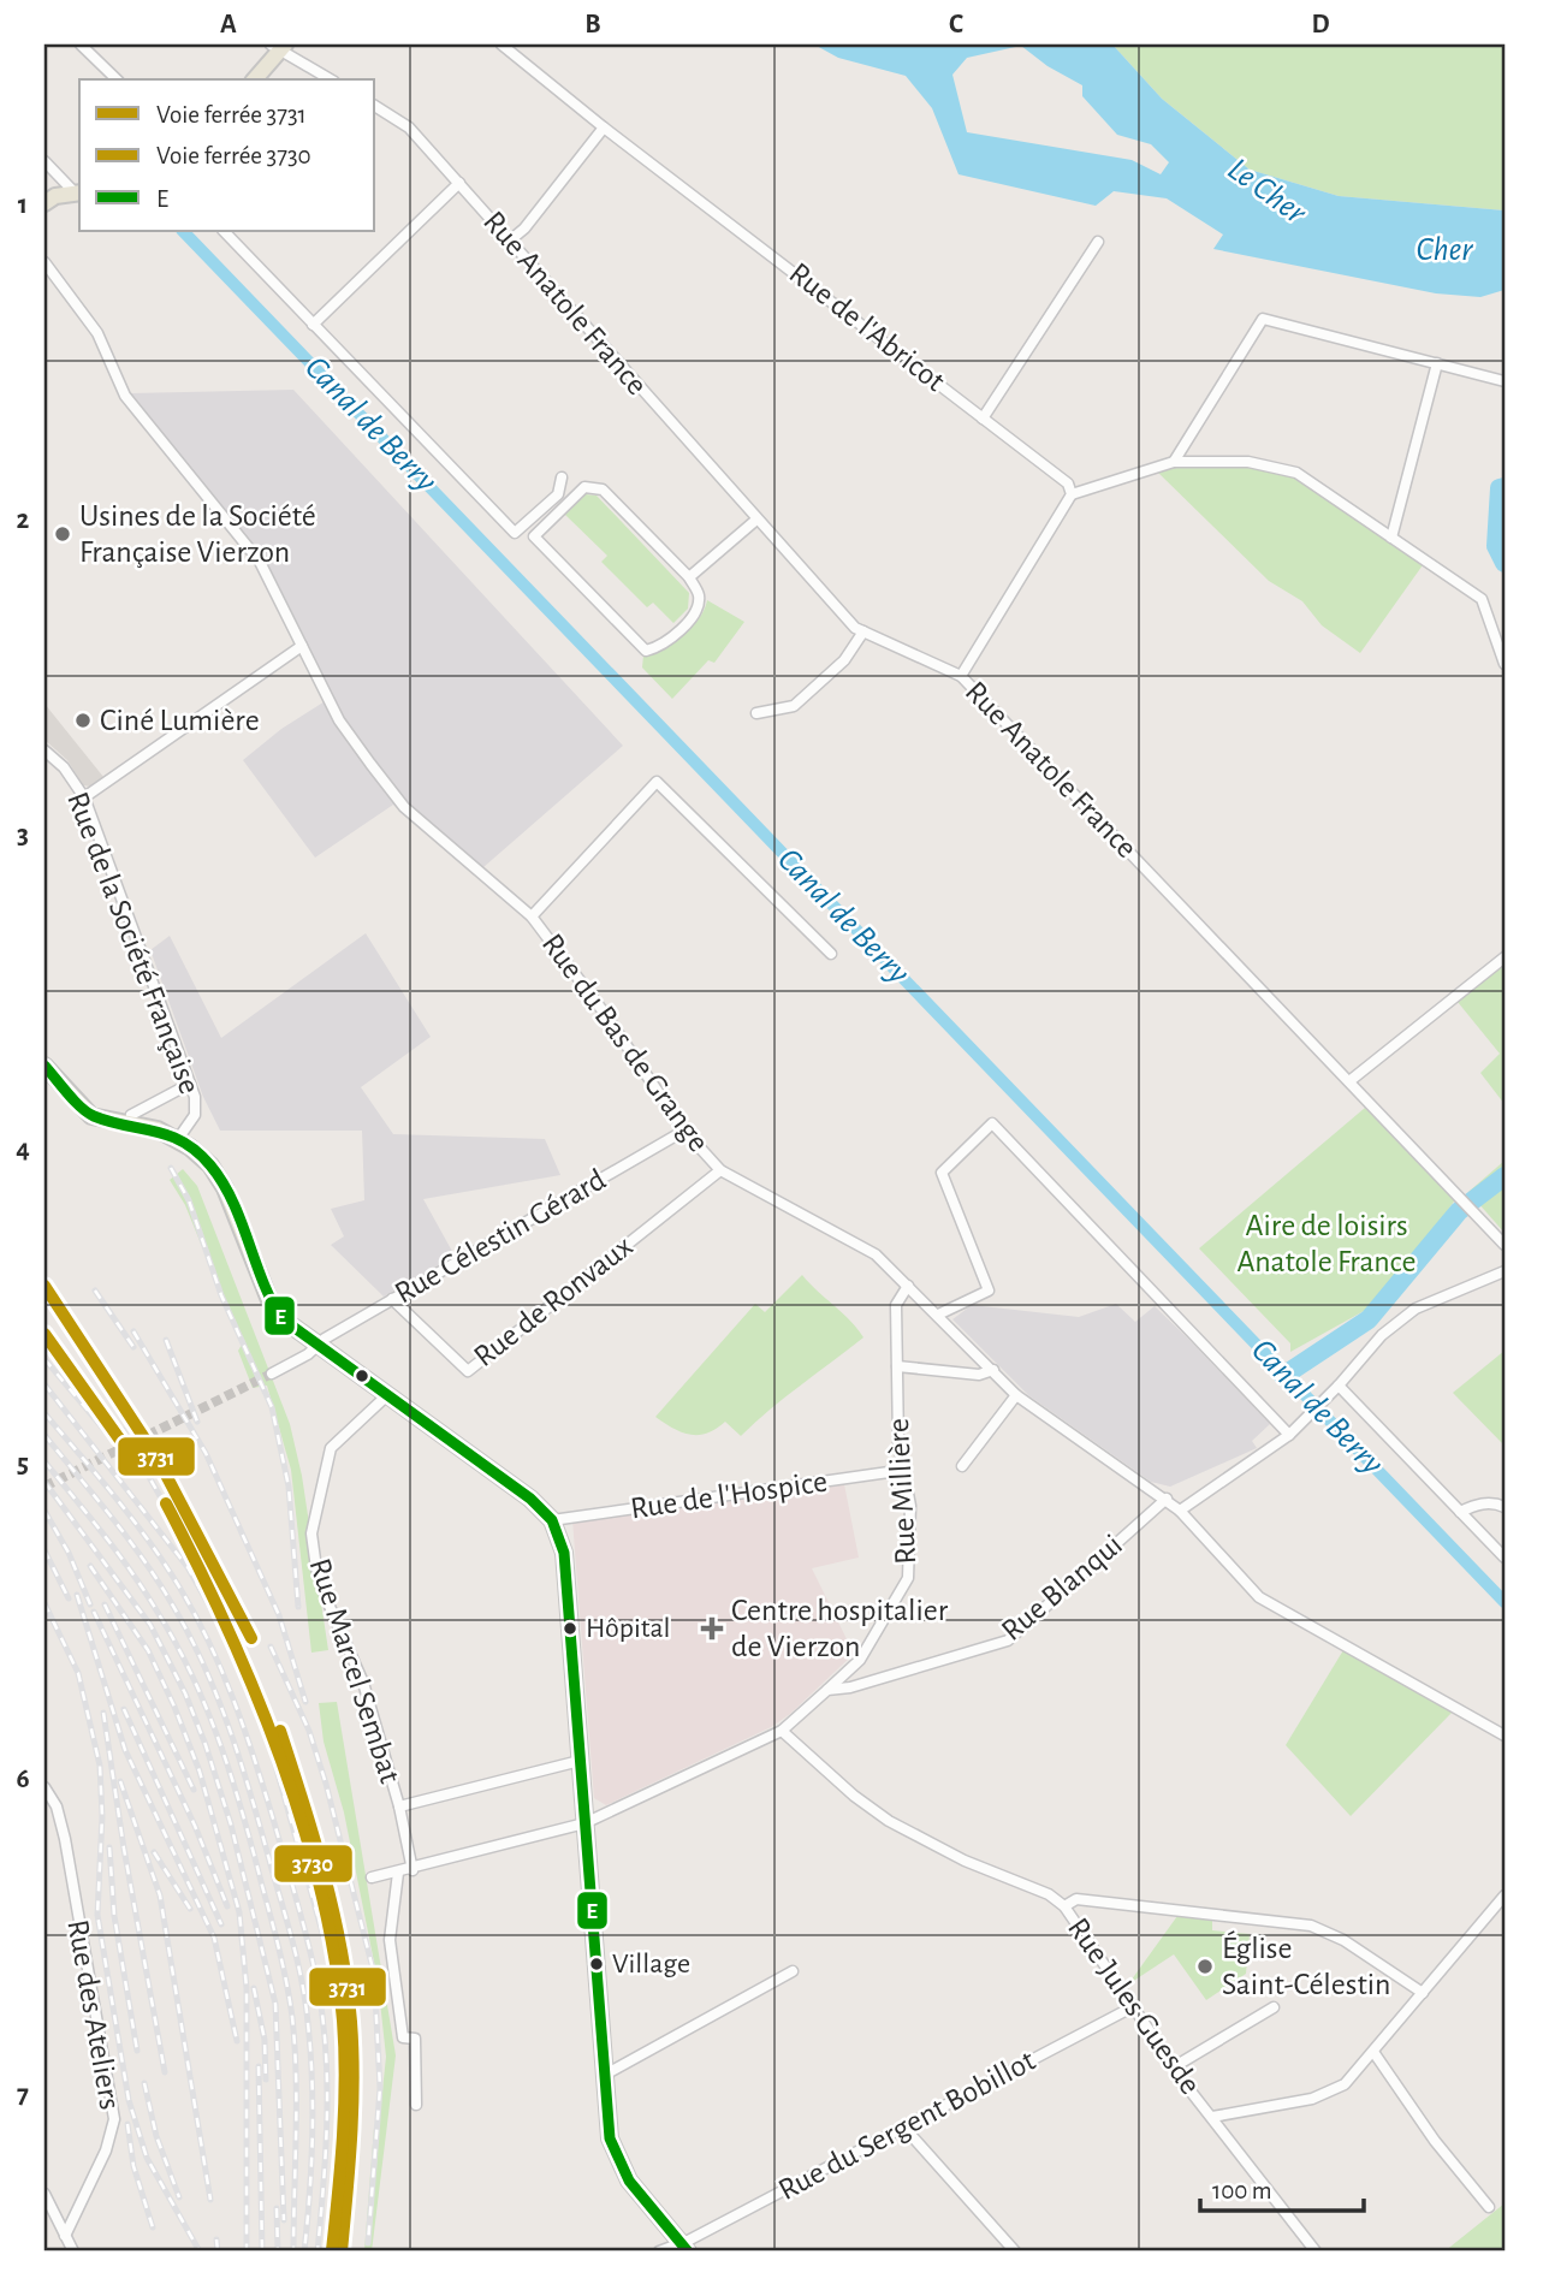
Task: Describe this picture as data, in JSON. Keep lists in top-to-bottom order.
{
  "streets": {
    "main road": ["Rue de la Société Française"],
    "street": [
      "Rue Anatole France",
      "Rue de l'Abricot",
      "Rue du Bas de Grange",
      "Rue Célestin Gérard",
      "Rue de Ronvaux",
      "Rue Millière",
      "Rue de l'Hospice",
      "Rue Blanqui",
      "Rue Marcel Sembat",
      "Rue Jules Guesde",
      "Rue des Ateliers",
      "Rue du Sergent Bobillot"
    ]
  },
  "crossings": [
    ["Rue de la Société Française", "Rue Célestin Gérard"],
    ["Rue de la Société Française", "Rue de l'Hospice"],
    ["Rue de la Société Française", "Rue Marcel Sembat"],
    ["Rue du Bas de Grange", "Rue Célestin Gérard"],
    ["Rue du Bas de Grange", "Rue de Ronvaux"],
    ["Rue du Bas de Grange", "Rue Millière"],
    ["Rue du Bas de Grange", "Rue Blanqui"],
    ["Rue Célestin Gérard", "Rue de Ronvaux"],
    ["Rue Millière", "Rue de l'Hospice"],
    ["Rue Millière", "Rue Blanqui"],
    ["Rue Jules Guesde", "Rue du Sergent Bobillot"]
  ],
  "water": ["Le Cher", "Cher", "Canal de Berry"],
  "parks": ["Aire de loisirs Anatole France"],
  "places": {
    "other": [
      "Usines de la Société Française Vierzon",
      "Ciné Lumière",
      "Hôpital",
      "Village",
      "Église Saint-Célestin"
    ],
    "health": ["Centre hospitalier de Vierzon"]
  },
  "lines": ["transit line E", "rail line 3731", "rail line 3730"],
  "legend": ["Voie ferrée 3731", "Voie ferrée 3730", "E"],
  "scale_bar": "100 m",
  "grid": {
    "columns": [
      "A",
      "B",
      "C",
      "D"
    ],
    "rows": [
      "1",
      "2",
      "3",
      "4",
      "5",
      "6",
      "7"
    ]
  }
}
